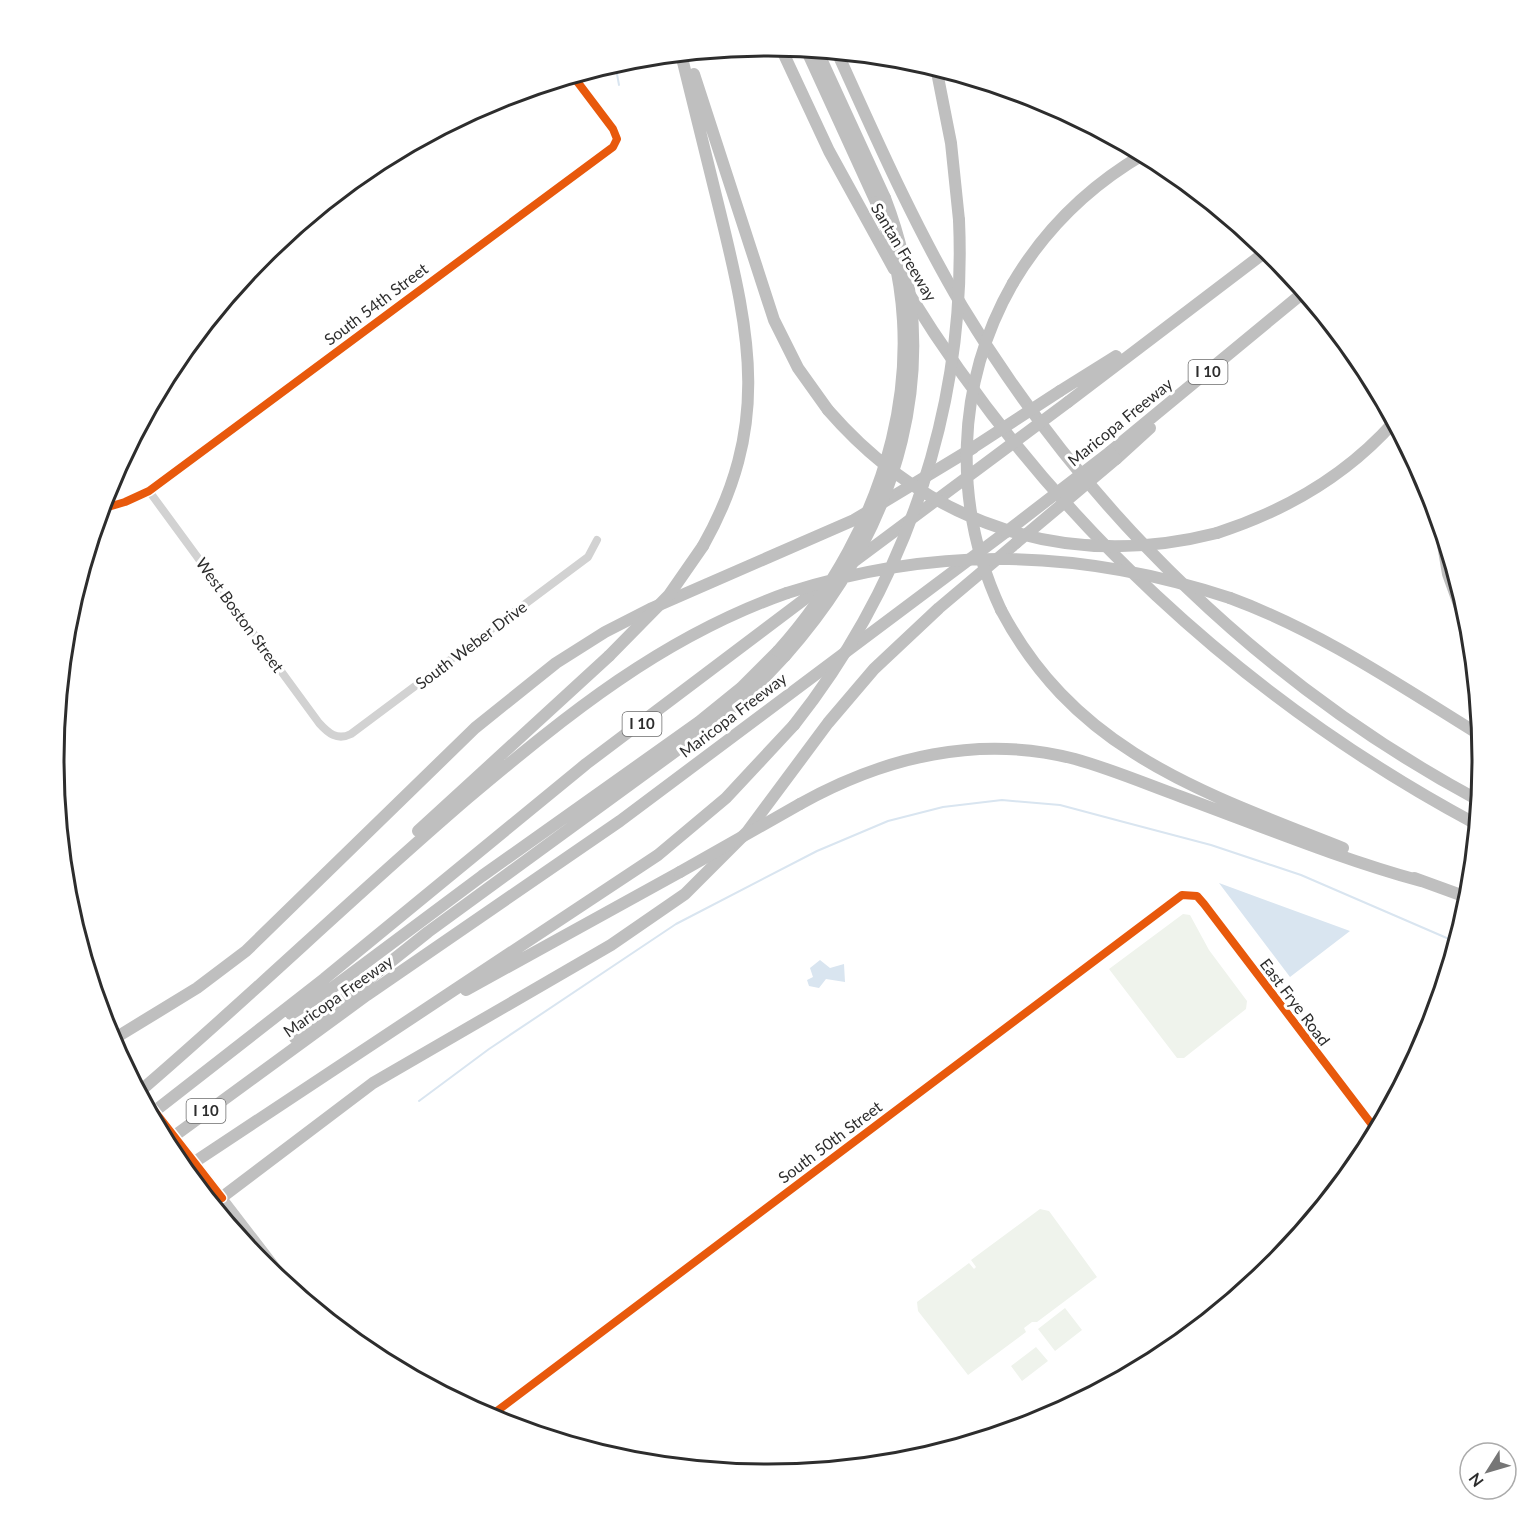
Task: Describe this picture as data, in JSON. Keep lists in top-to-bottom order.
{
  "streets": {
    "highway": ["Santan Freeway", "I 10", "Maricopa Freeway"],
    "street": [
      "South 54th Street",
      "West Boston Street",
      "South Weber Drive",
      "East Frye Road",
      "South 50th Street"
    ]
  },
  "crossings": [
    ["South 54th Street", "West Boston Street"],
    ["West Boston Street", "South Weber Drive"],
    ["East Frye Road", "South 50th Street"]
  ],
  "north": "bottom left"
}
